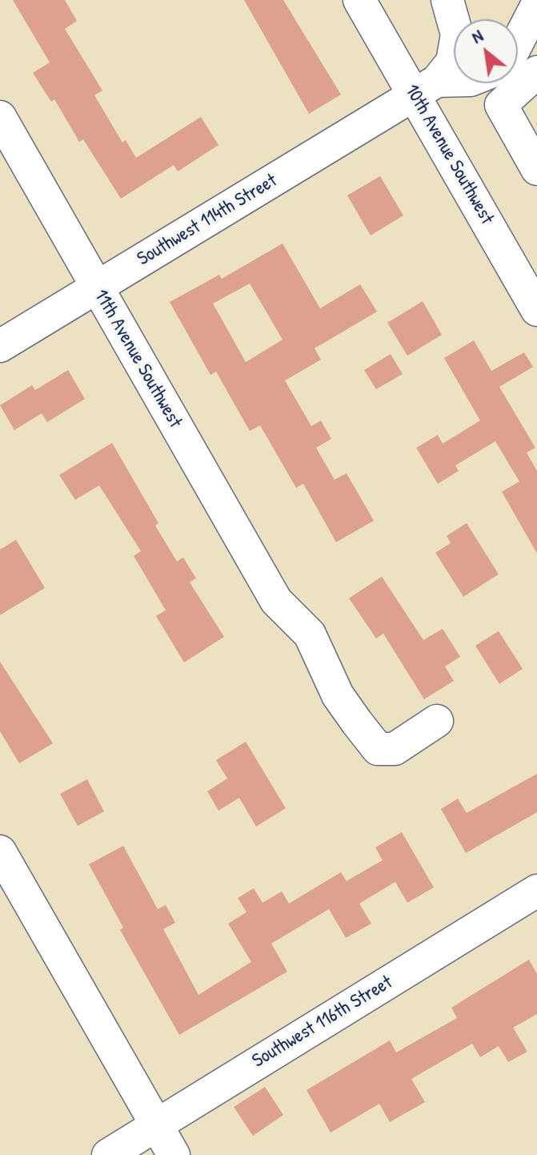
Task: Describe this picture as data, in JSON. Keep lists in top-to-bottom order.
{
  "streets": {
    "street": [
      "10th Avenue Southwest",
      "Southwest 114th Street",
      "11th Avenue Southwest",
      "Southwest 116th Street"
    ]
  },
  "crossings": [
    ["10th Avenue Southwest", "Southwest 114th Street"],
    ["Southwest 114th Street", "11th Avenue Southwest"]
  ],
  "north": "top left"
}
